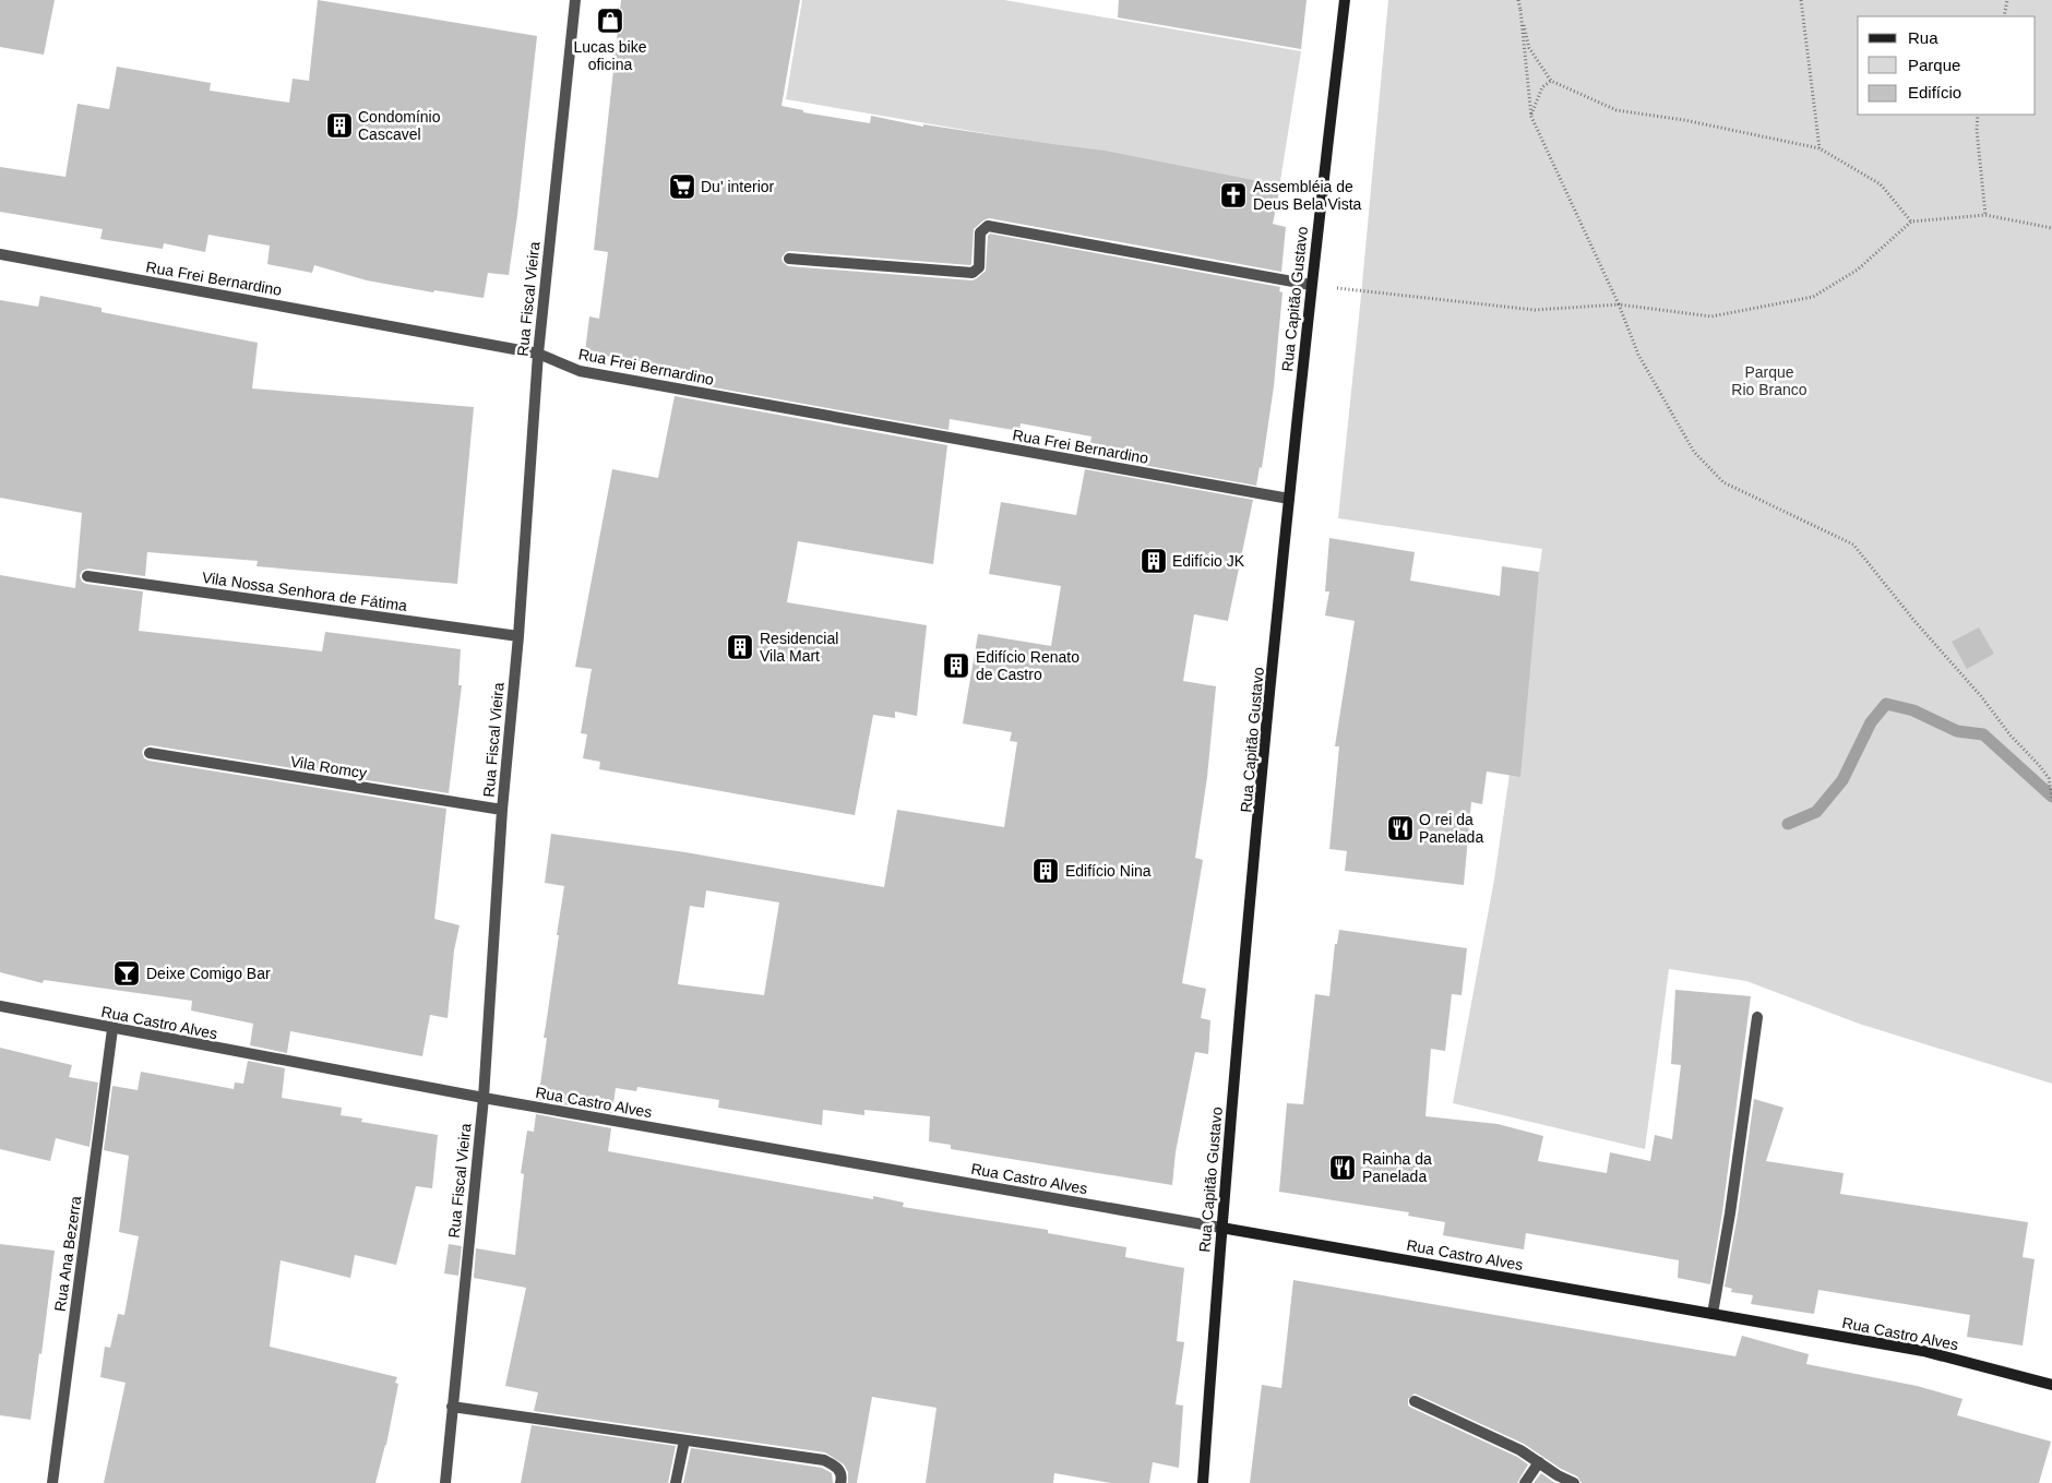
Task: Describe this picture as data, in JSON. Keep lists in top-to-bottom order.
{
  "streets": {
    "street": [
      "Rua Frei Bernardino",
      "Rua Fiscal Vieira",
      "Rua Capitão Gustavo",
      "Vila Nossa Senhora de Fátima",
      "Vila Romcy",
      "Rua Castro Alves",
      "Rua Ana Bezerra"
    ]
  },
  "crossings": [
    ["Rua Frei Bernardino", "Rua Fiscal Vieira"],
    ["Rua Frei Bernardino", "Rua Capitão Gustavo"],
    ["Rua Fiscal Vieira", "Vila Nossa Senhora de Fátima"],
    ["Rua Fiscal Vieira", "Vila Romcy"],
    ["Rua Fiscal Vieira", "Rua Castro Alves"],
    ["Rua Capitão Gustavo", "Rua Castro Alves"],
    ["Rua Castro Alves", "Rua Ana Bezerra"]
  ],
  "parks": ["Parque Rio Branco"],
  "places": {
    "shop": ["Lucas bike oficina"],
    "building": [
      "Condomínio Cascavel",
      "Edifício JK",
      "Residencial Vila Mart",
      "Edifício Renato de Castro",
      "Edifício Nina"
    ],
    "supermarket": ["Du' interior"],
    "church": ["Assembléia de Deus Bela Vista"],
    "restaurant": ["O rei da Panelada", "Rainha da Panelada"],
    "bar": ["Deixe Comigo Bar"]
  },
  "legend": ["Rua", "Parque", "Edifício"]
}
